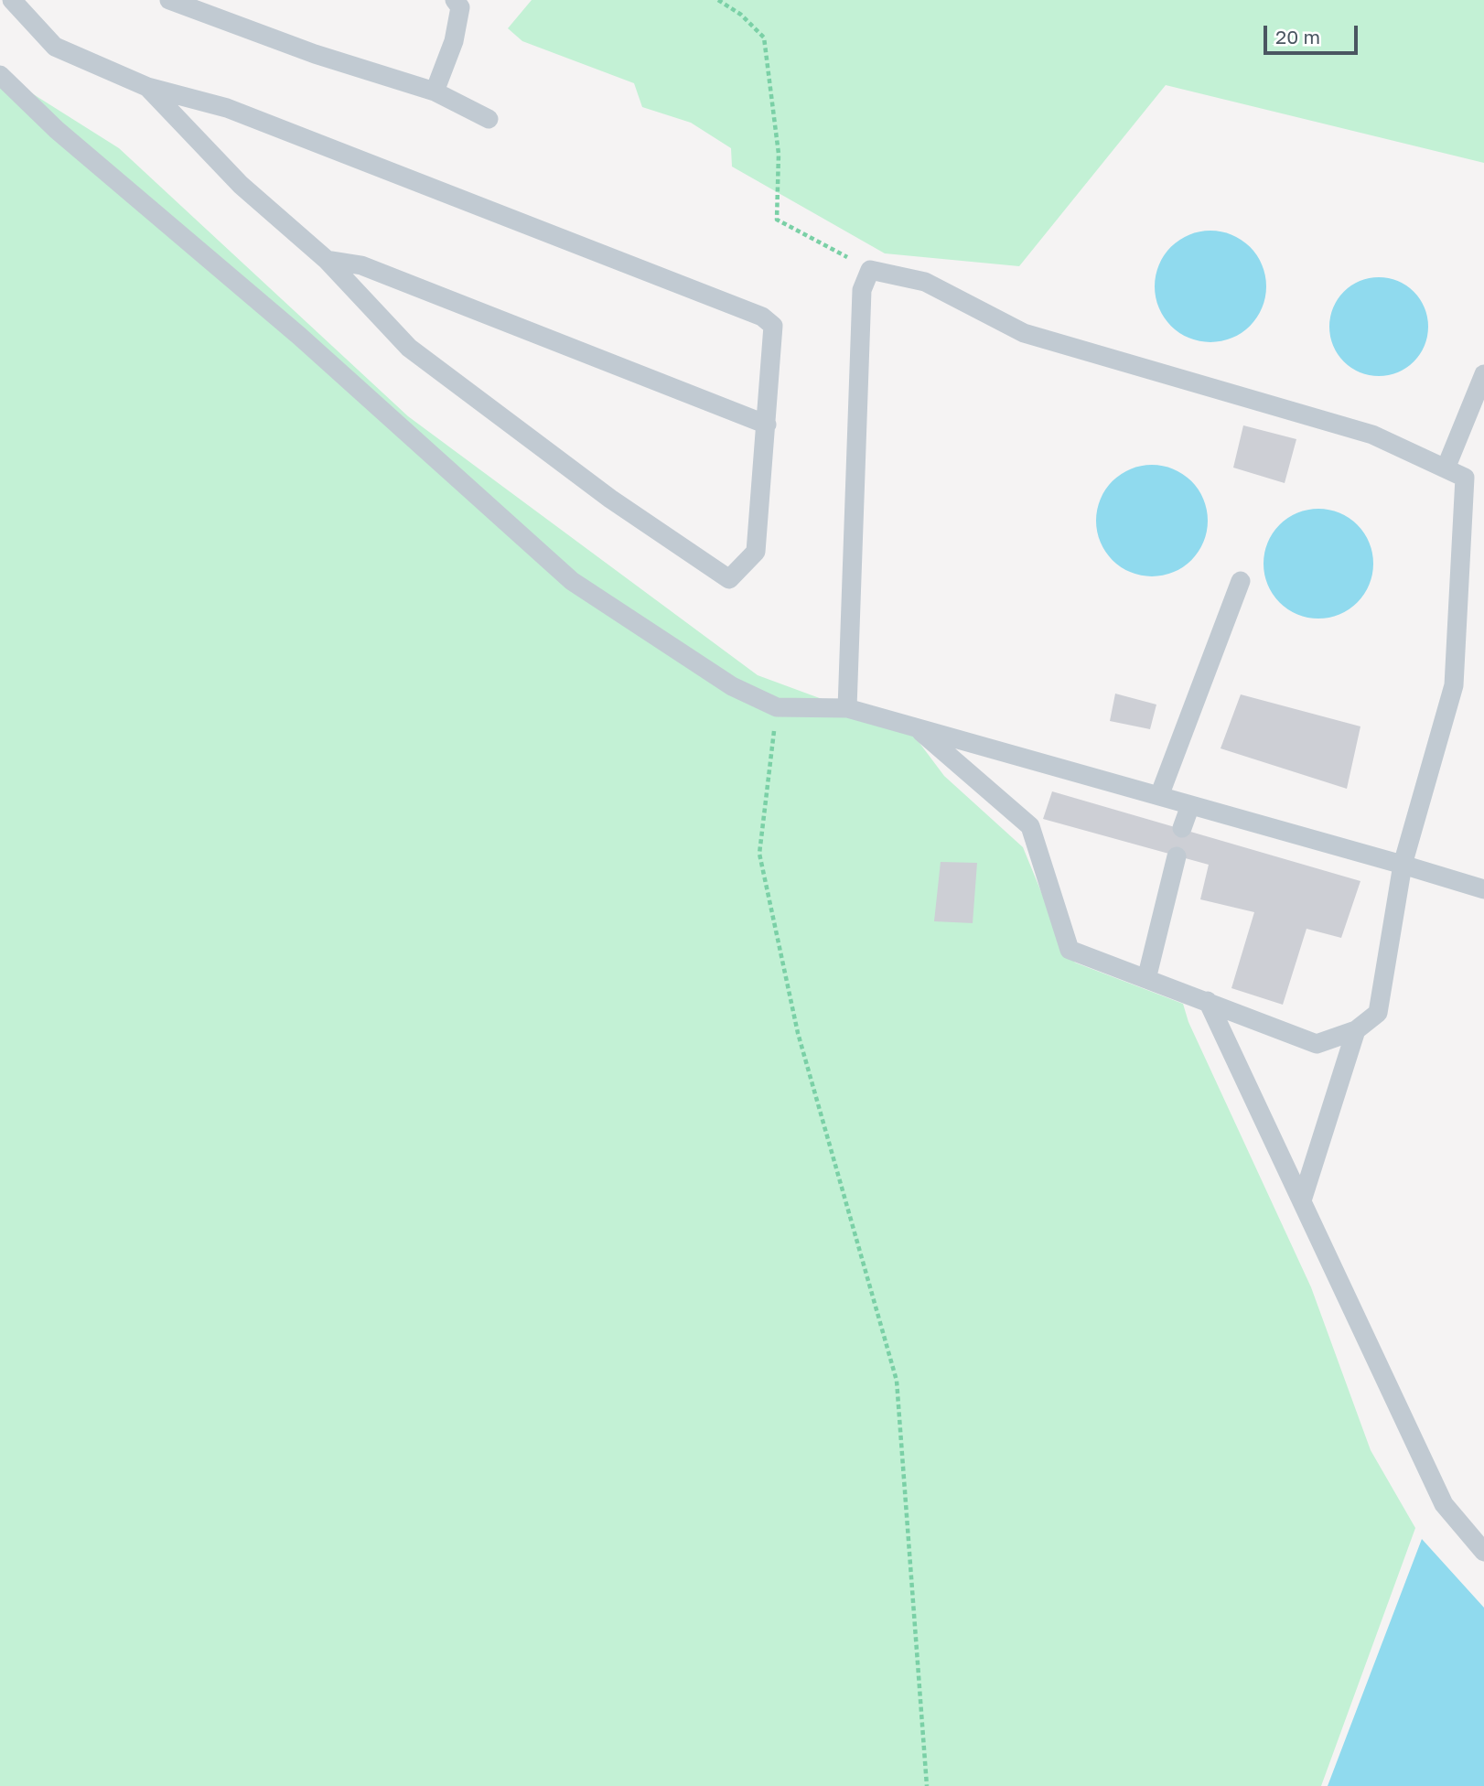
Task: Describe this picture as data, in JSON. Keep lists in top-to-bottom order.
{
  "scale_bar": "20 m"
}
